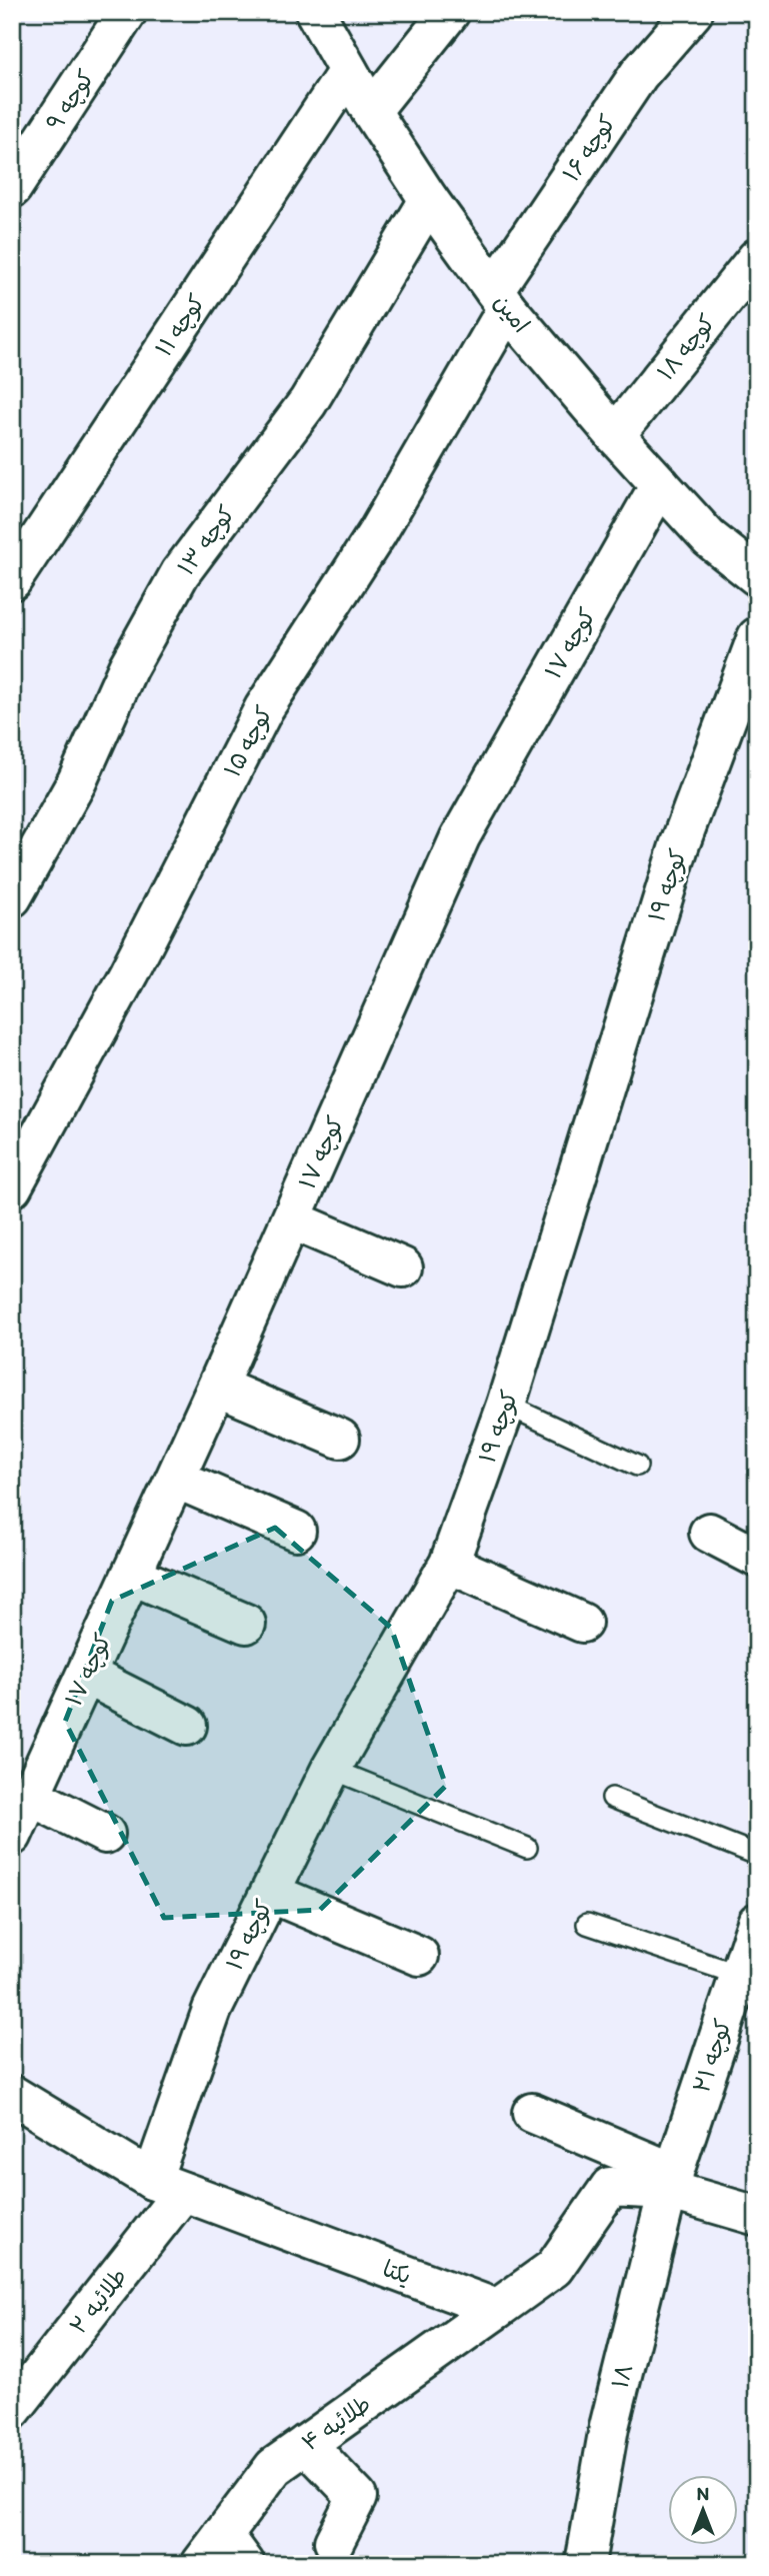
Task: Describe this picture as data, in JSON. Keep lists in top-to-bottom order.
{
  "streets": {
    "street": [
      "کوچه ۹",
      "کوچه ۱۶",
      "امین",
      "کوچه ۱۱",
      "کوچه ۱۸",
      "کوچه ۱۳",
      "کوچه ۱۷",
      "کوچه ۱۵",
      "کوچه ۱۹",
      "کوچه ۲۱",
      "یکتا",
      "طلائیه ۲",
      "۱۸",
      "طلائیه ۴"
    ]
  },
  "crossings": [
    ["کوچه ۱۶", "امین"],
    ["کوچه ۱۶", "کوچه ۱۵"],
    ["امین", "کوچه ۱۱"],
    ["امین", "کوچه ۱۸"],
    ["امین", "کوچه ۱۳"],
    ["امین", "کوچه ۱۷"],
    ["امین", "کوچه ۱۵"],
    ["کوچه ۱۹", "یکتا"],
    ["کوچه ۱۹", "طلائیه ۲"],
    ["کوچه ۲۱", "۱۸"],
    ["یکتا", "طلائیه ۲"],
    ["یکتا", "طلائیه ۴"]
  ],
  "north": "top"
}
